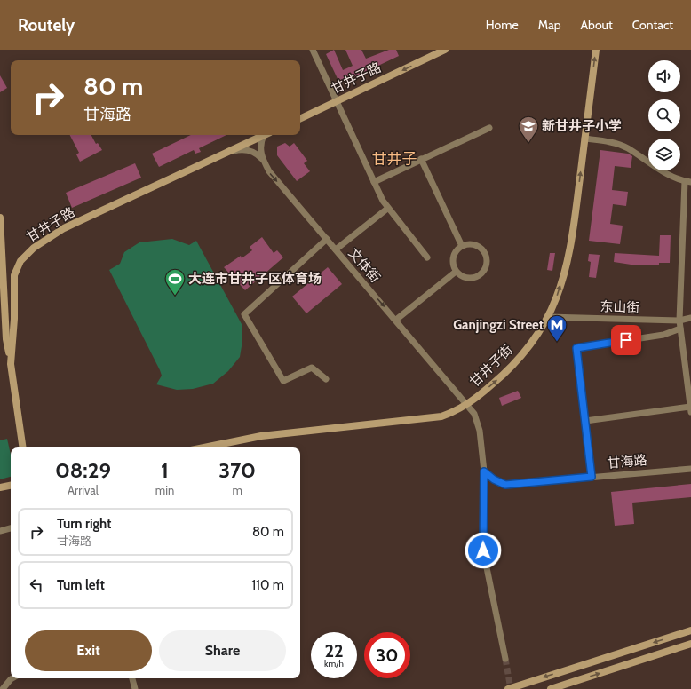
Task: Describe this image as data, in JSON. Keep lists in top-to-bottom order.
{
  "streets": {
    "street": [
      "甘井子路",
      "文体街",
      "东山街",
      "甘井子街",
      "甘海路"
    ]
  },
  "crossings": [
    ["文体街", "甘井子街"],
    ["文体街", "甘海路"],
    ["东山街", "甘井子街"]
  ],
  "one_way": ["甘井子街"],
  "districts": ["甘井子"],
  "places": {
    "school or university": ["新甘井子小学"],
    "sports": ["大连市甘井子区体育场"],
    "metro station": ["Ganjingzi Street"]
  },
  "page": {
    "header": "Routely",
    "nav": [
      "Home",
      "Map",
      "About",
      "Contact"
    ],
    "turn": ["80 m", "甘海路"],
    "eta": [
      "08:29",
      "Arrival",
      "1",
      "min",
      "370",
      "m"
    ],
    "list": [
      {
        "name": "Turn right",
        "note": "甘海路",
        "value": "80 m"
      },
      {
        "name": "Turn left",
        "value": "110 m"
      }
    ],
    "buttons": ["Exit", "Share"],
    "speed": "22 km/h",
    "limit": "30"
  }
}
